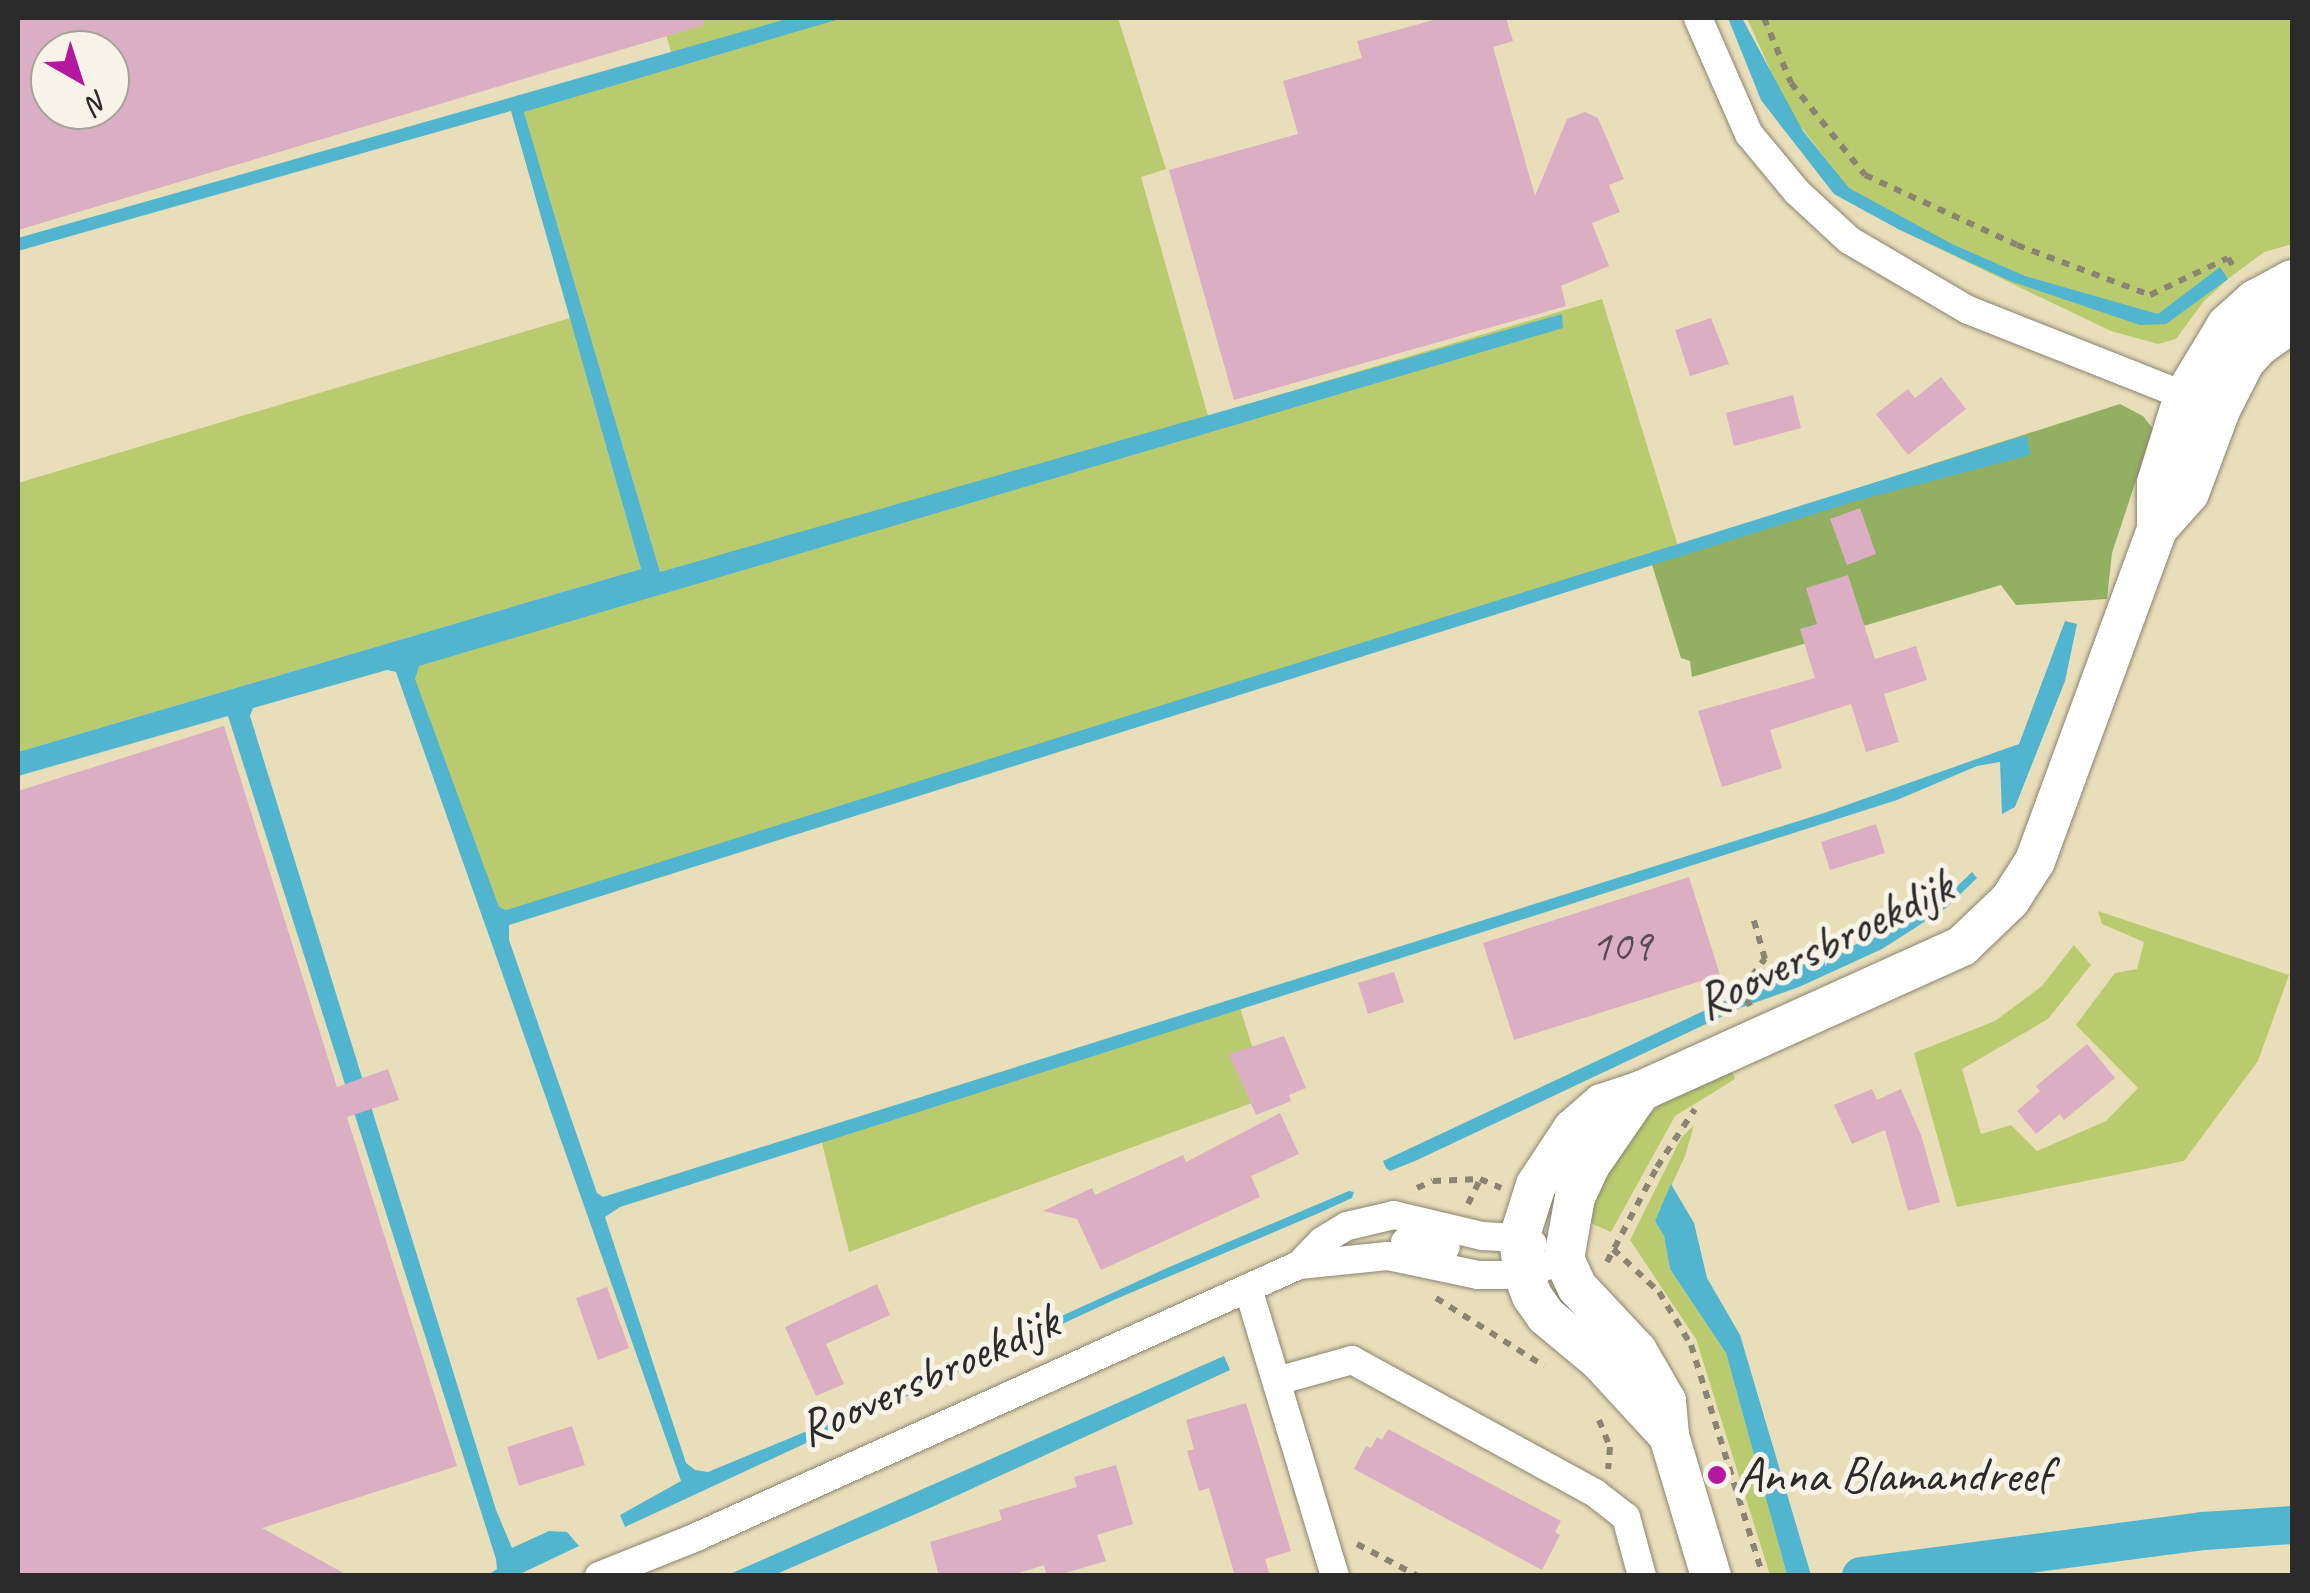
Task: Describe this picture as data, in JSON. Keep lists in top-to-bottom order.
{
  "streets": {
    "main road": ["Rooversbroekdijk"]
  },
  "places": ["Anna Blamandreef"],
  "house_numbers": ["109"],
  "north": "bottom right"
}
